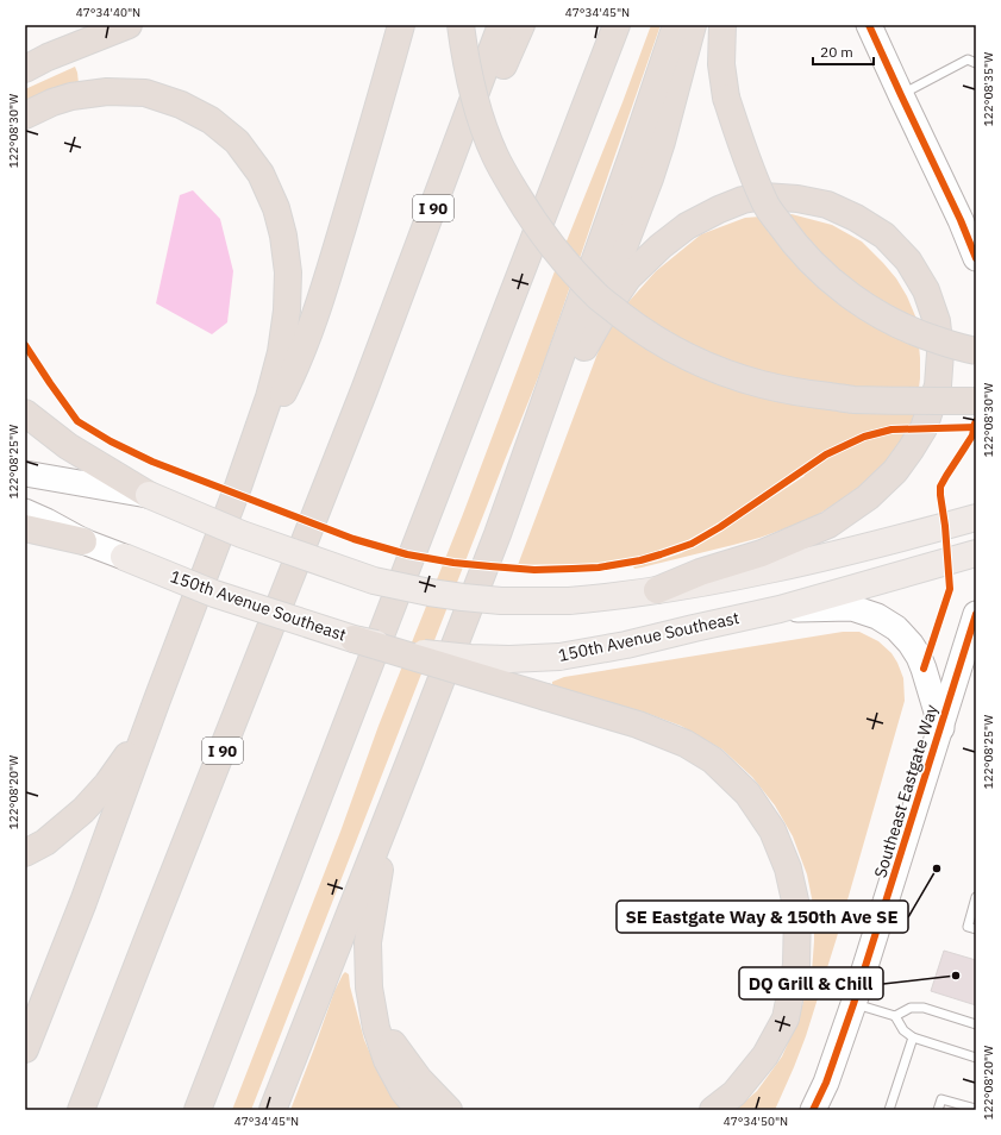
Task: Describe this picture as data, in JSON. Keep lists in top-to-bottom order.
{
  "streets": {
    "highway": ["I 90"],
    "main road": ["150th Avenue Southeast", "Southeast Eastgate Way"]
  },
  "places": ["SE Eastgate Way & 150th Ave SE", "DQ Grill & Chill"],
  "scale_bar": "20 m",
  "coordinates": [
    "47°34'40\"N",
    "47°34'45\"N",
    "122°08'35\"W",
    "122°08'30\"W",
    "122°08'25\"W",
    "122°08'20\"W",
    "47°34'50\"N"
  ]
}
